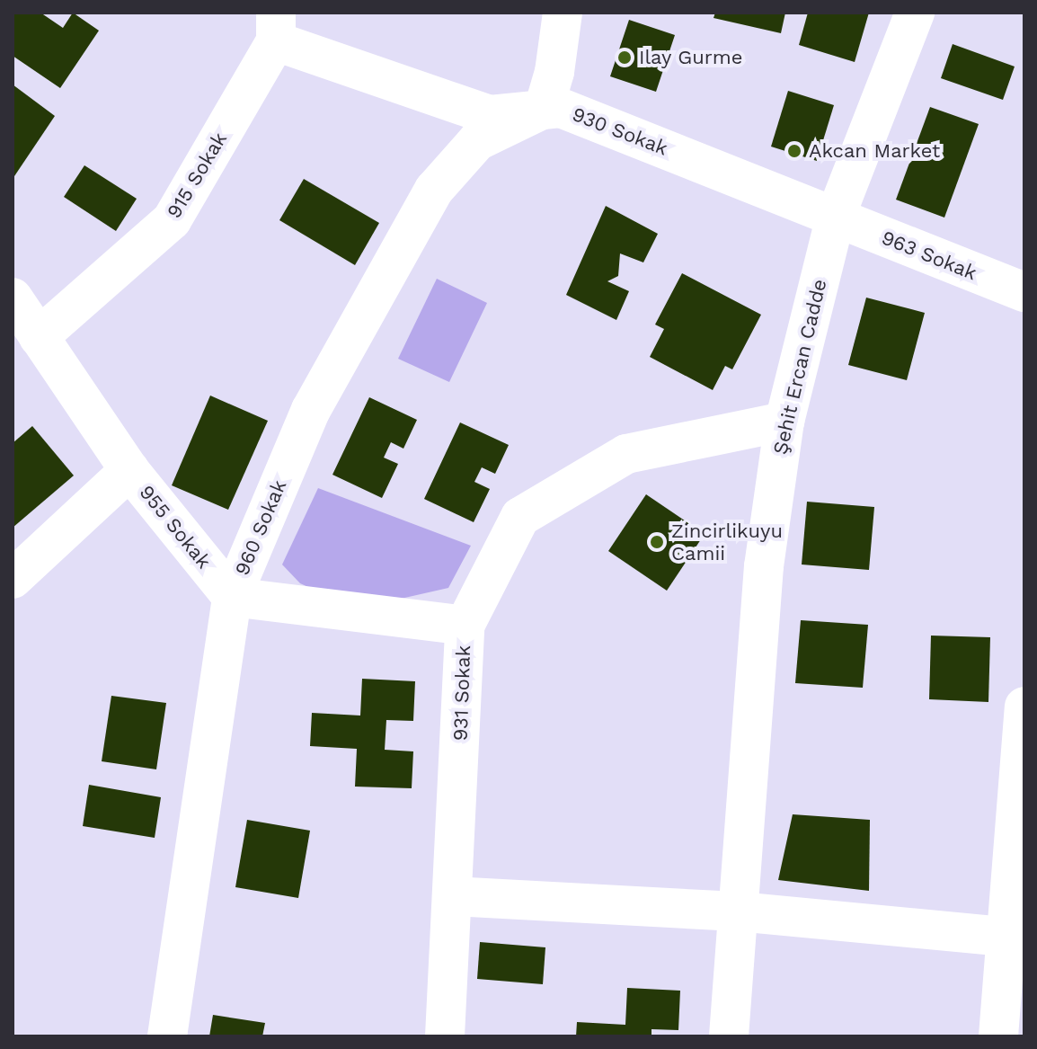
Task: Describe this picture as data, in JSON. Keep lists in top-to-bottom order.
{
  "streets": {
    "street": [
      "930 Sokak",
      "915 Sokak",
      "963 Sokak",
      "Şehit Ercan Cadde",
      "955 Sokak",
      "960 Sokak",
      "931 Sokak"
    ]
  },
  "crossings": [
    ["930 Sokak", "915 Sokak"],
    ["930 Sokak", "963 Sokak"],
    ["930 Sokak", "Şehit Ercan Cadde"],
    ["930 Sokak", "960 Sokak"],
    ["915 Sokak", "955 Sokak"],
    ["963 Sokak", "Şehit Ercan Cadde"],
    ["Şehit Ercan Cadde", "931 Sokak"],
    ["955 Sokak", "960 Sokak"]
  ],
  "places": ["Ilay Gurme", "Akcan Market", "Zincirlikuyu Camii"]
}
